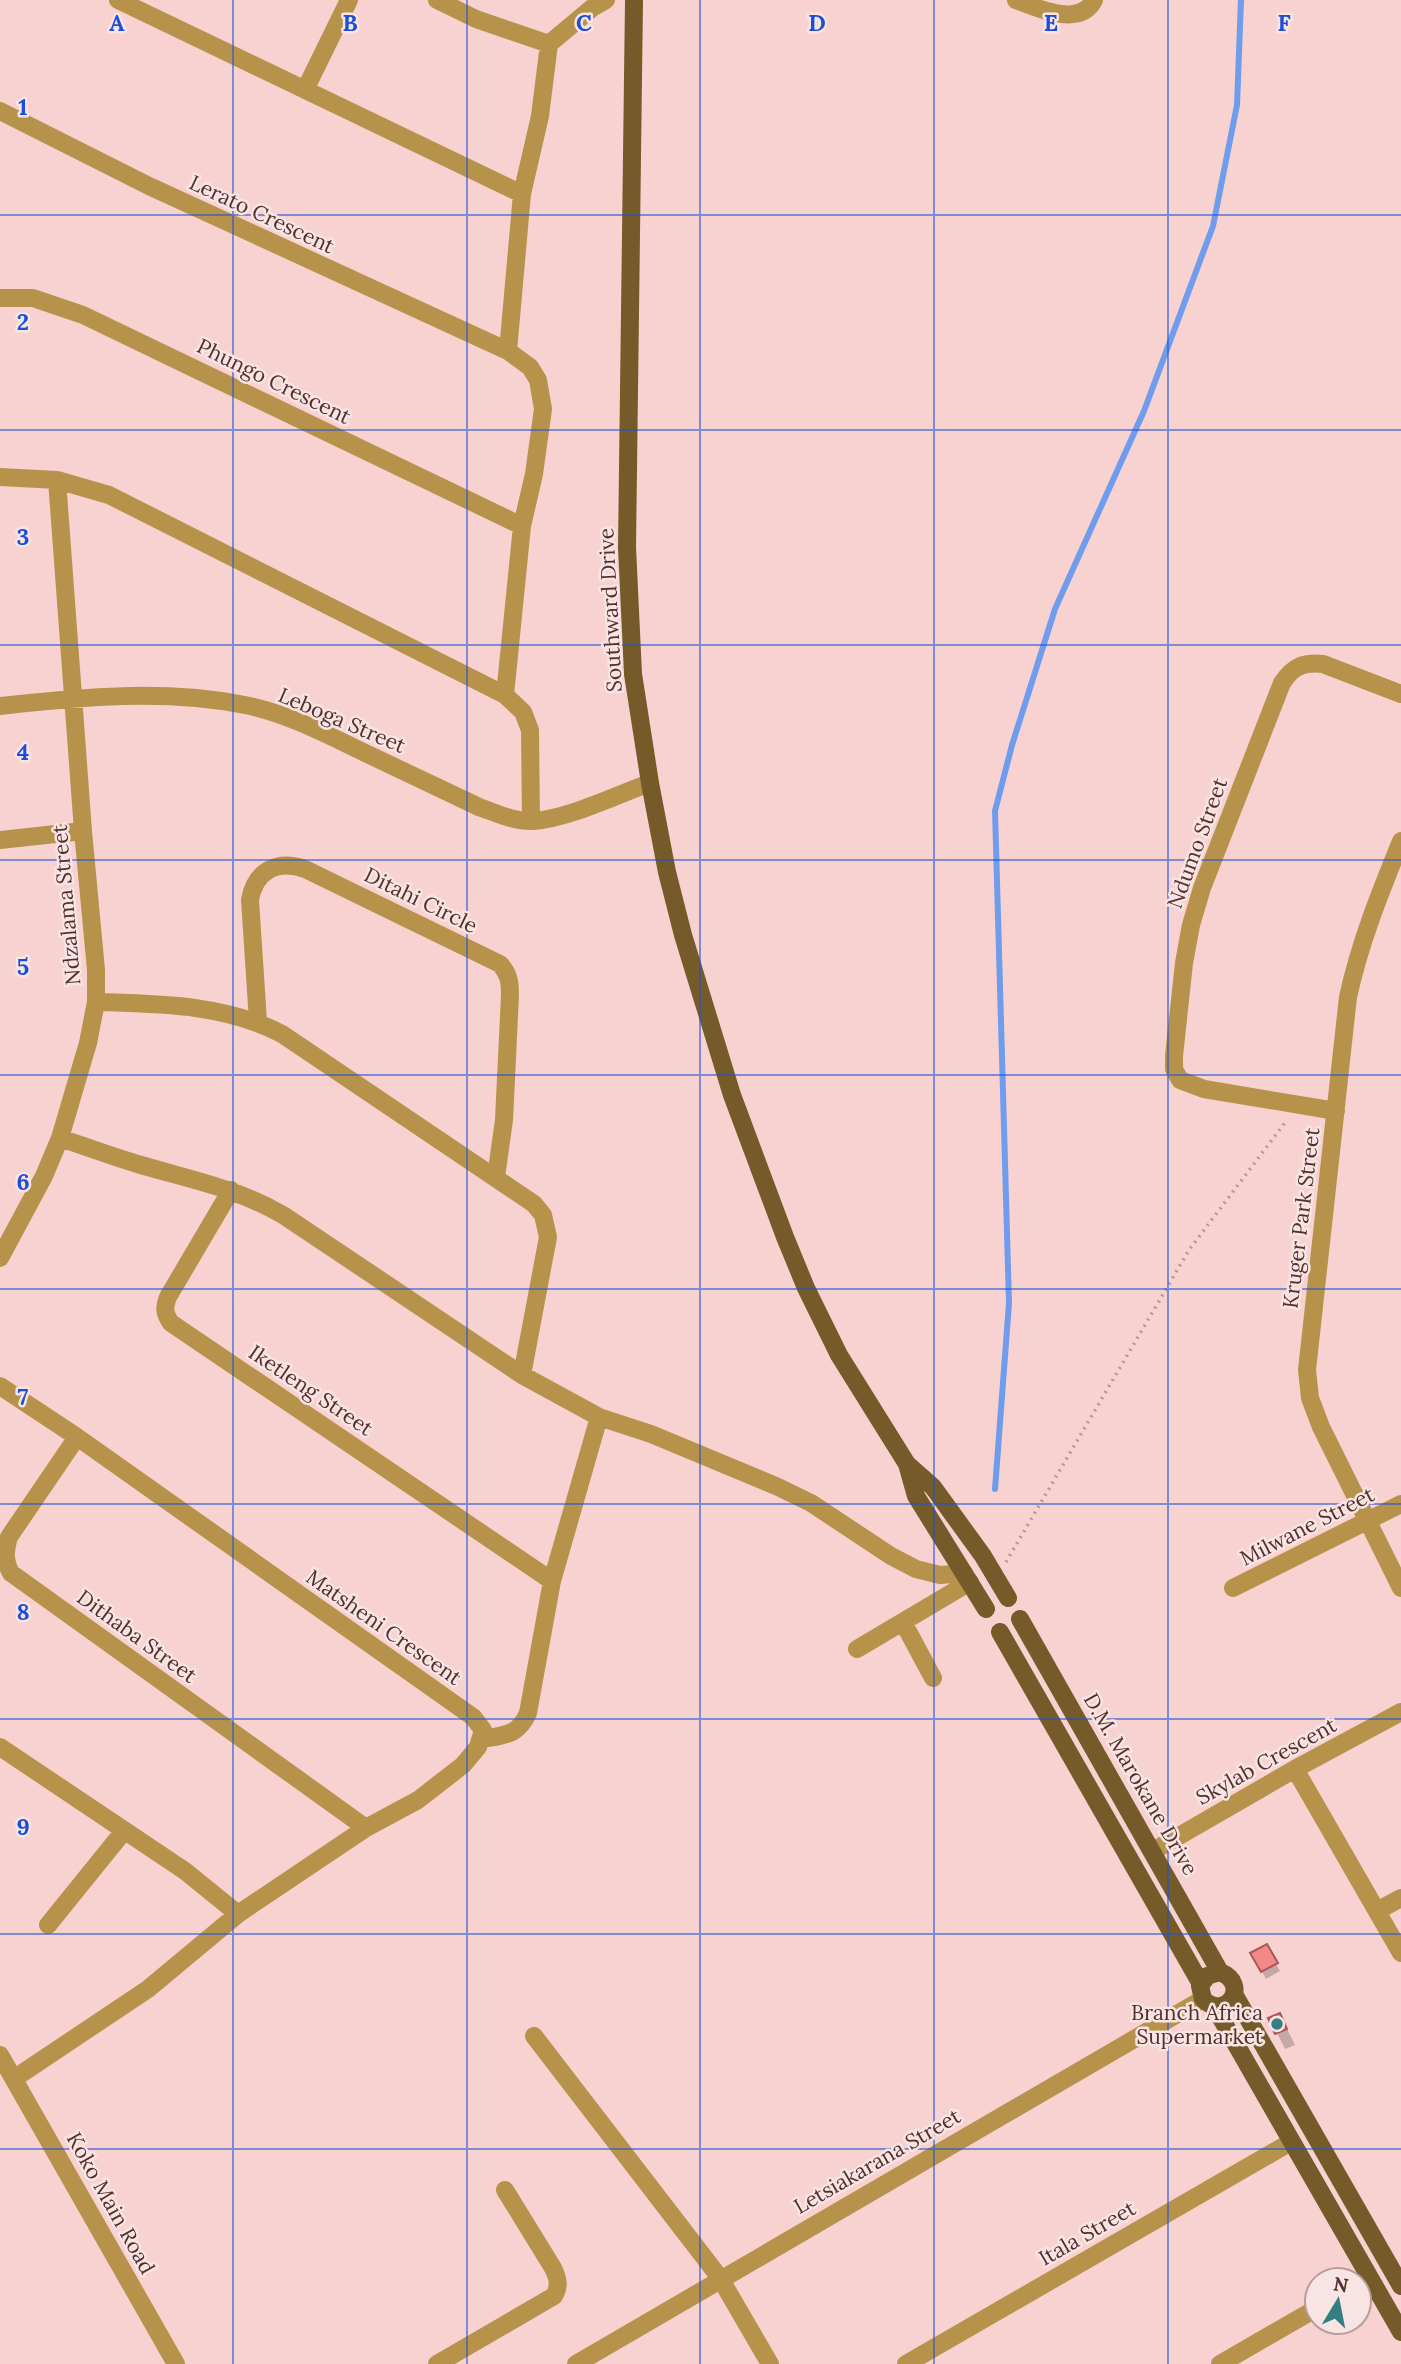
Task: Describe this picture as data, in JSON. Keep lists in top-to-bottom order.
{
  "streets": {
    "main road": ["Southward Drive", "D.M. Marokane Drive"],
    "street": [
      "Lerato Crescent",
      "Phungo Crescent",
      "Leboga Street",
      "Ndumo Street",
      "Ditahi Circle",
      "Ndzalama Street",
      "Kruger Park Street",
      "Iketleng Street",
      "Milwane Street",
      "Matsheni Crescent",
      "Dithaba Street",
      "Skylab Crescent",
      "Letsiakarana Street",
      "Koko Main Road",
      "Itala Street"
    ]
  },
  "crossings": [
    ["Lerato Crescent", "Phungo Crescent"],
    ["Southward Drive", "D.M. Marokane Drive"],
    ["Leboga Street", "Ndzalama Street"],
    ["Ndumo Street", "Kruger Park Street"],
    ["Kruger Park Street", "Milwane Street"],
    ["Matsheni Crescent", "Dithaba Street"],
    ["Skylab Crescent", "D.M. Marokane Drive"],
    ["D.M. Marokane Drive", "Letsiakarana Street"],
    ["D.M. Marokane Drive", "Itala Street"]
  ],
  "places": ["Branch Africa Supermarket"],
  "north": "top",
  "grid": {
    "columns": [
      "A",
      "B",
      "C",
      "D",
      "E",
      "F"
    ],
    "rows": [
      "1",
      "2",
      "3",
      "4",
      "5",
      "6",
      "7",
      "8",
      "9"
    ]
  }
}
